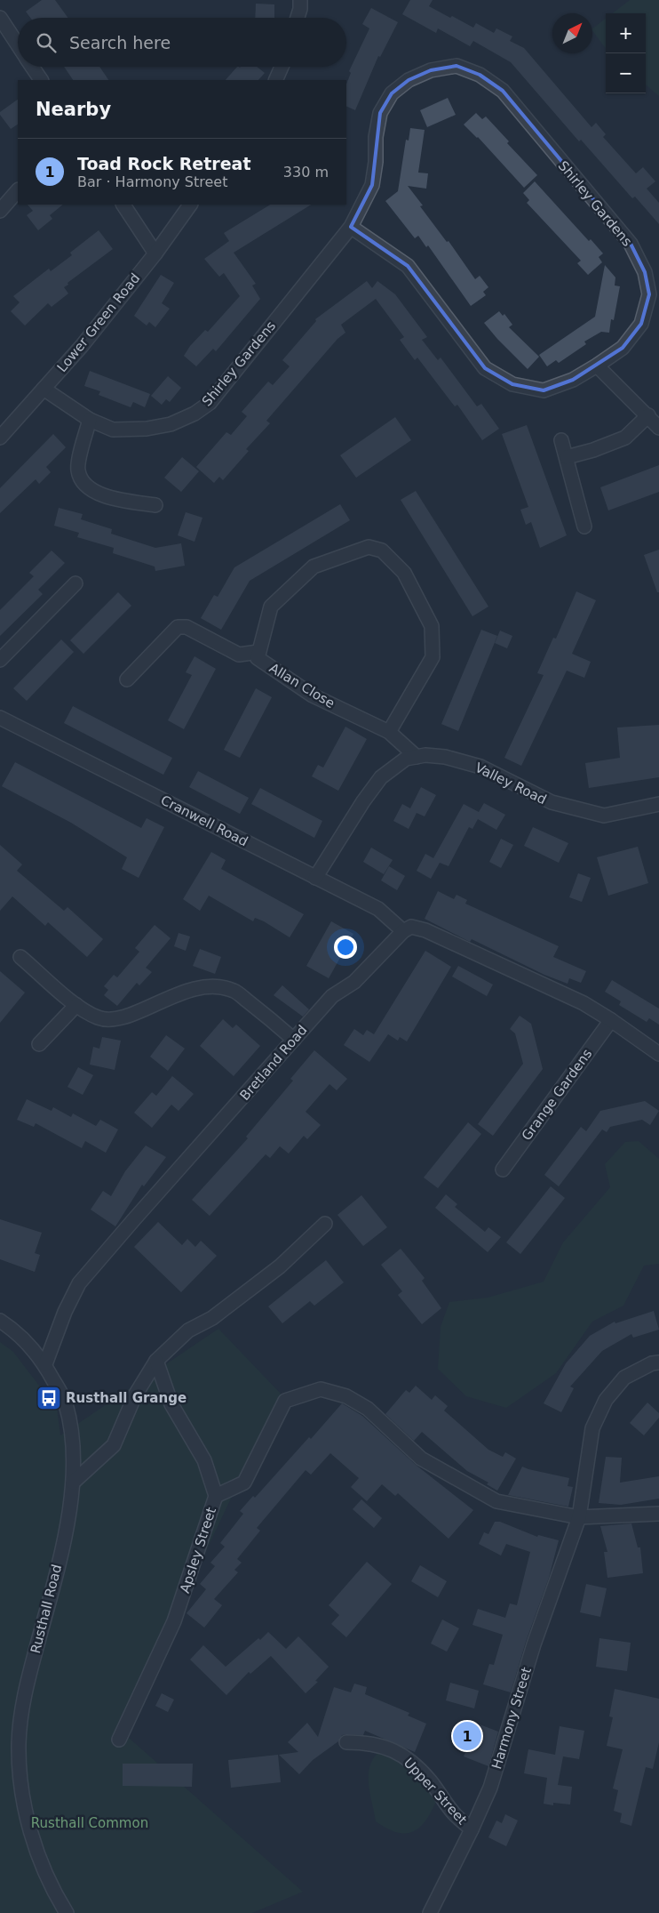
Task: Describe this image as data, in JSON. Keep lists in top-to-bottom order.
{
  "streets": {
    "street": [
      "Shirley Gardens",
      "Lower Green Road",
      "Allan Close",
      "Valley Road",
      "Cranwell Road",
      "Bretland Road",
      "Grange Gardens",
      "Apsley Street",
      "Rusthall Road",
      "Harmony Street",
      "Upper Street"
    ]
  },
  "crossings": [
    ["Shirley Gardens", "Lower Green Road"],
    ["Allan Close", "Valley Road"],
    ["Valley Road", "Cranwell Road"],
    ["Cranwell Road", "Bretland Road"],
    ["Bretland Road", "Rusthall Road"],
    ["Harmony Street", "Upper Street"]
  ],
  "parks": ["Rusthall Common"],
  "places": {
    "bus stop": ["Rusthall Grange"]
  },
  "north": "top right",
  "page": {
    "map_buttons": ["+", "−"],
    "search": "Search here",
    "heading": "Nearby",
    "list": [
      {
        "mark": "1",
        "name": "Toad Rock Retreat",
        "note": "Bar · Harmony Street",
        "value": "330 m"
      }
    ],
    "pins": "1"
  }
}
